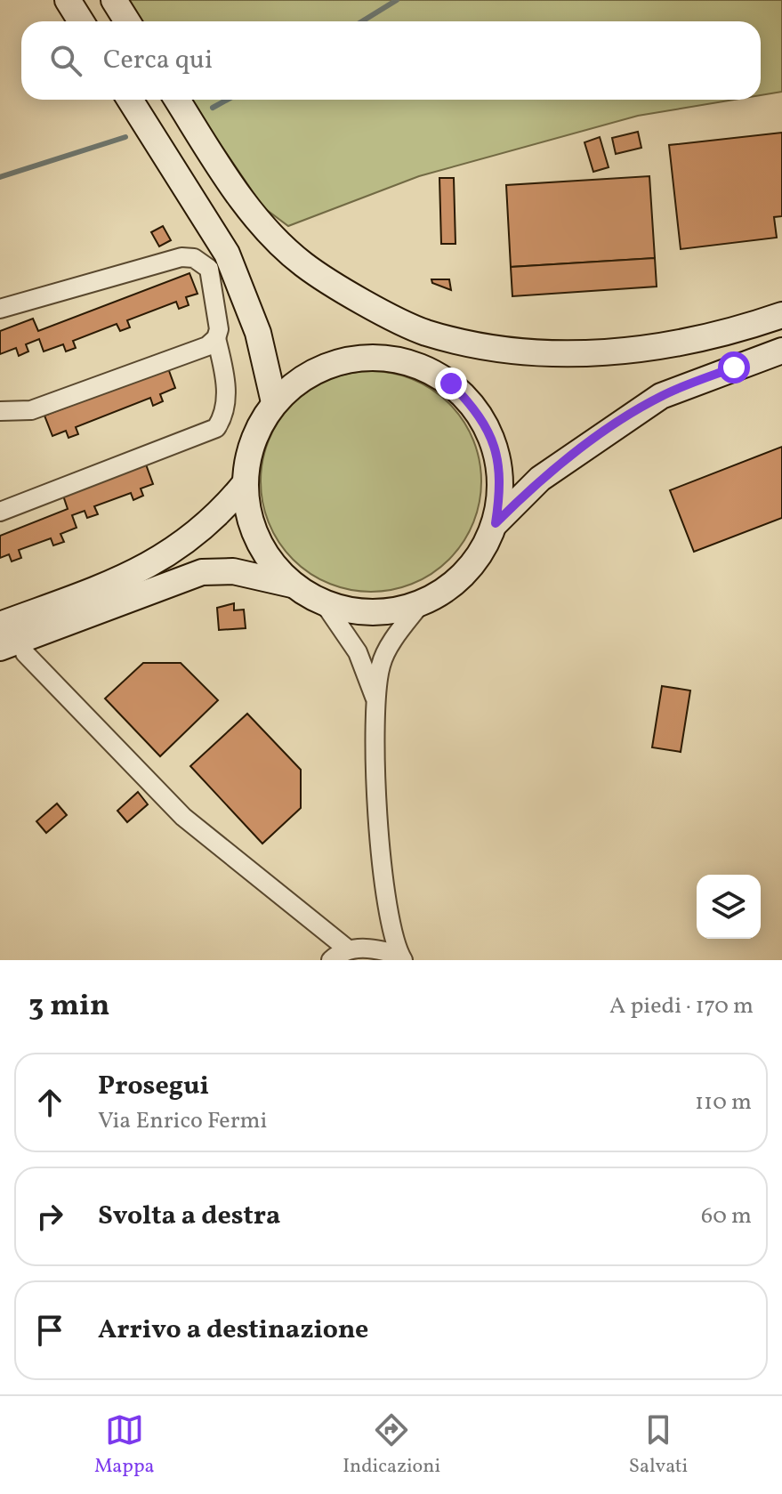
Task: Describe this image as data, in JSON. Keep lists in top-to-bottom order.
{
  "page": {
    "search": "Cerca qui",
    "heading": ["3 min", "A piedi · 170 m"],
    "list": [
      ["Prosegui", "Via Enrico Fermi", "110 m"],
      ["Svolta a destra", "60 m"],
      "Arrivo a destinazione"
    ],
    "nav": ["Mappa", "Indicazioni", "Salvati"]
  }
}
